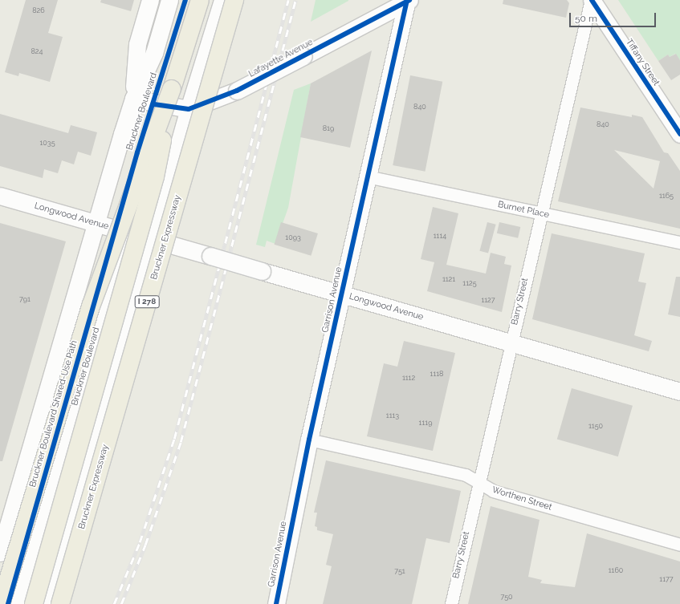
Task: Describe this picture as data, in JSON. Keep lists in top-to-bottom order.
{
  "streets": {
    "highway": ["Bruckner Expressway", "I 278"],
    "main road": [
      "Lafayette Avenue",
      "Tiffany Street",
      "Bruckner Boulevard",
      "Longwood Avenue",
      "Garrison Avenue"
    ],
    "street": ["Burnet Place", "Barry Street", "Worthen Street"],
    "cycle path": ["Bruckner Boulevard Shared-Use Path"]
  },
  "crossings": [
    ["Lafayette Avenue", "Bruckner Boulevard"],
    ["Lafayette Avenue", "Garrison Avenue"],
    ["Tiffany Street", "Barry Street"],
    ["Bruckner Boulevard", "Longwood Avenue"],
    ["Burnet Place", "Garrison Avenue"],
    ["Burnet Place", "Barry Street"],
    ["Longwood Avenue", "Garrison Avenue"],
    ["Longwood Avenue", "Barry Street"],
    ["Garrison Avenue", "Worthen Street"],
    ["Barry Street", "Worthen Street"]
  ],
  "house_numbers": [
    "826",
    "824",
    "840",
    "840",
    "819",
    "1035",
    "1165",
    "1114",
    "1093",
    "1121",
    "1125",
    "791",
    "1127",
    "1118",
    "1112",
    "1113",
    "1119",
    "1150",
    "1160",
    "751",
    "1177",
    "750"
  ],
  "scale_bar": "50 m"
}
